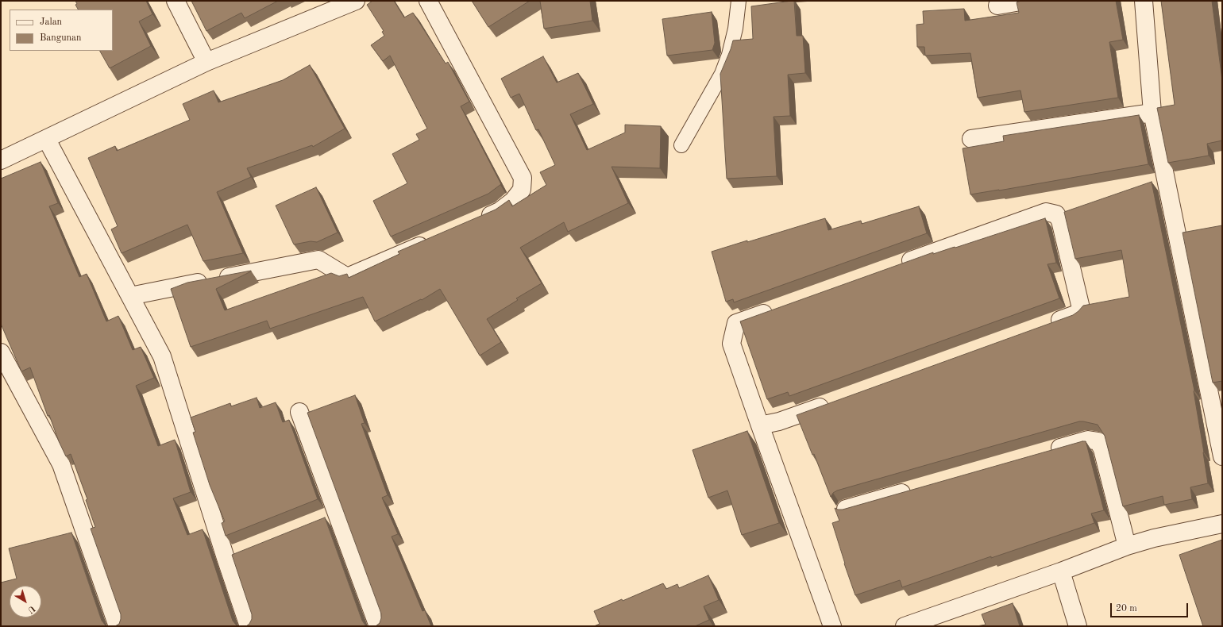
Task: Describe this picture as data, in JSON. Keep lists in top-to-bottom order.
{
  "legend": ["Jalan", "Bangunan"],
  "scale_bar": "20 m",
  "north": "bottom right"
}
